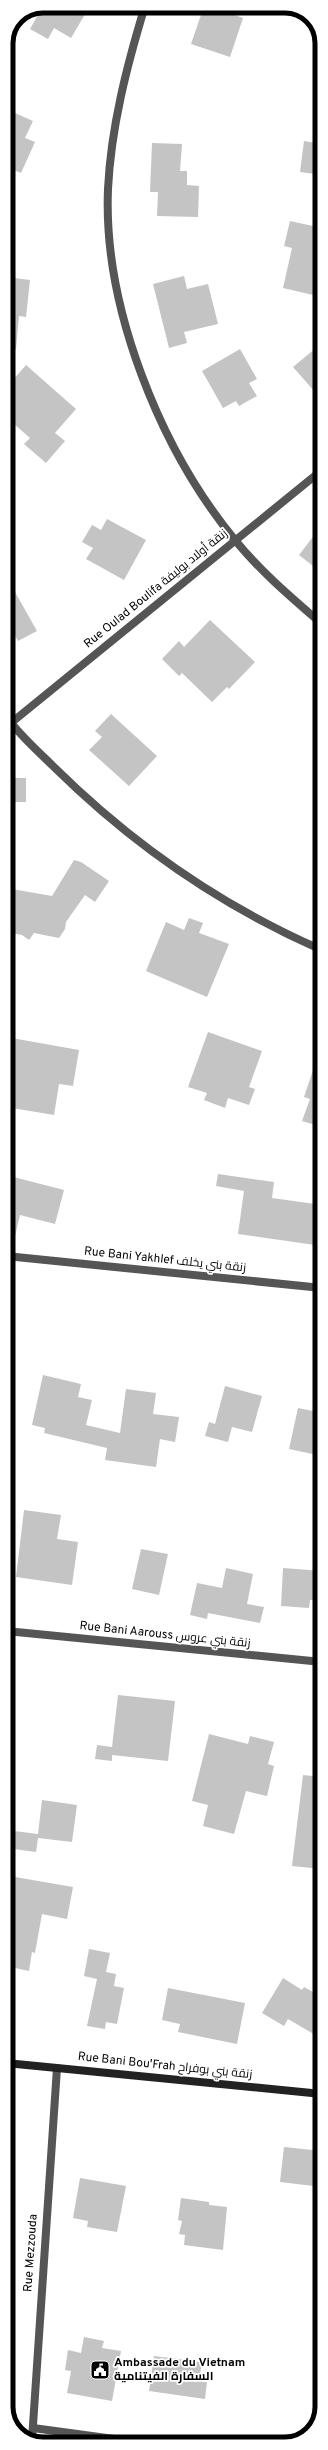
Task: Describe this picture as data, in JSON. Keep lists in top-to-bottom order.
{
  "streets": {
    "street": [
      "Rue Oulad Boulifa زنقة أولاد بوليفة",
      "Rue Bani Yakhlef زنقة بني يخلف",
      "Rue Bani Aarouss زنقة بني عروس",
      "Rue Bani Bou'Frah زنقة بني بوفراح",
      "Rue Mezzouda"
    ]
  },
  "crossings": [
    ["Rue Bani Bou'Frah زنقة بني بوفراح", "Rue Mezzouda"]
  ],
  "places": {
    "public building": ["Ambassade du Vietnam السفارة الفيتنامية"]
  }
}
